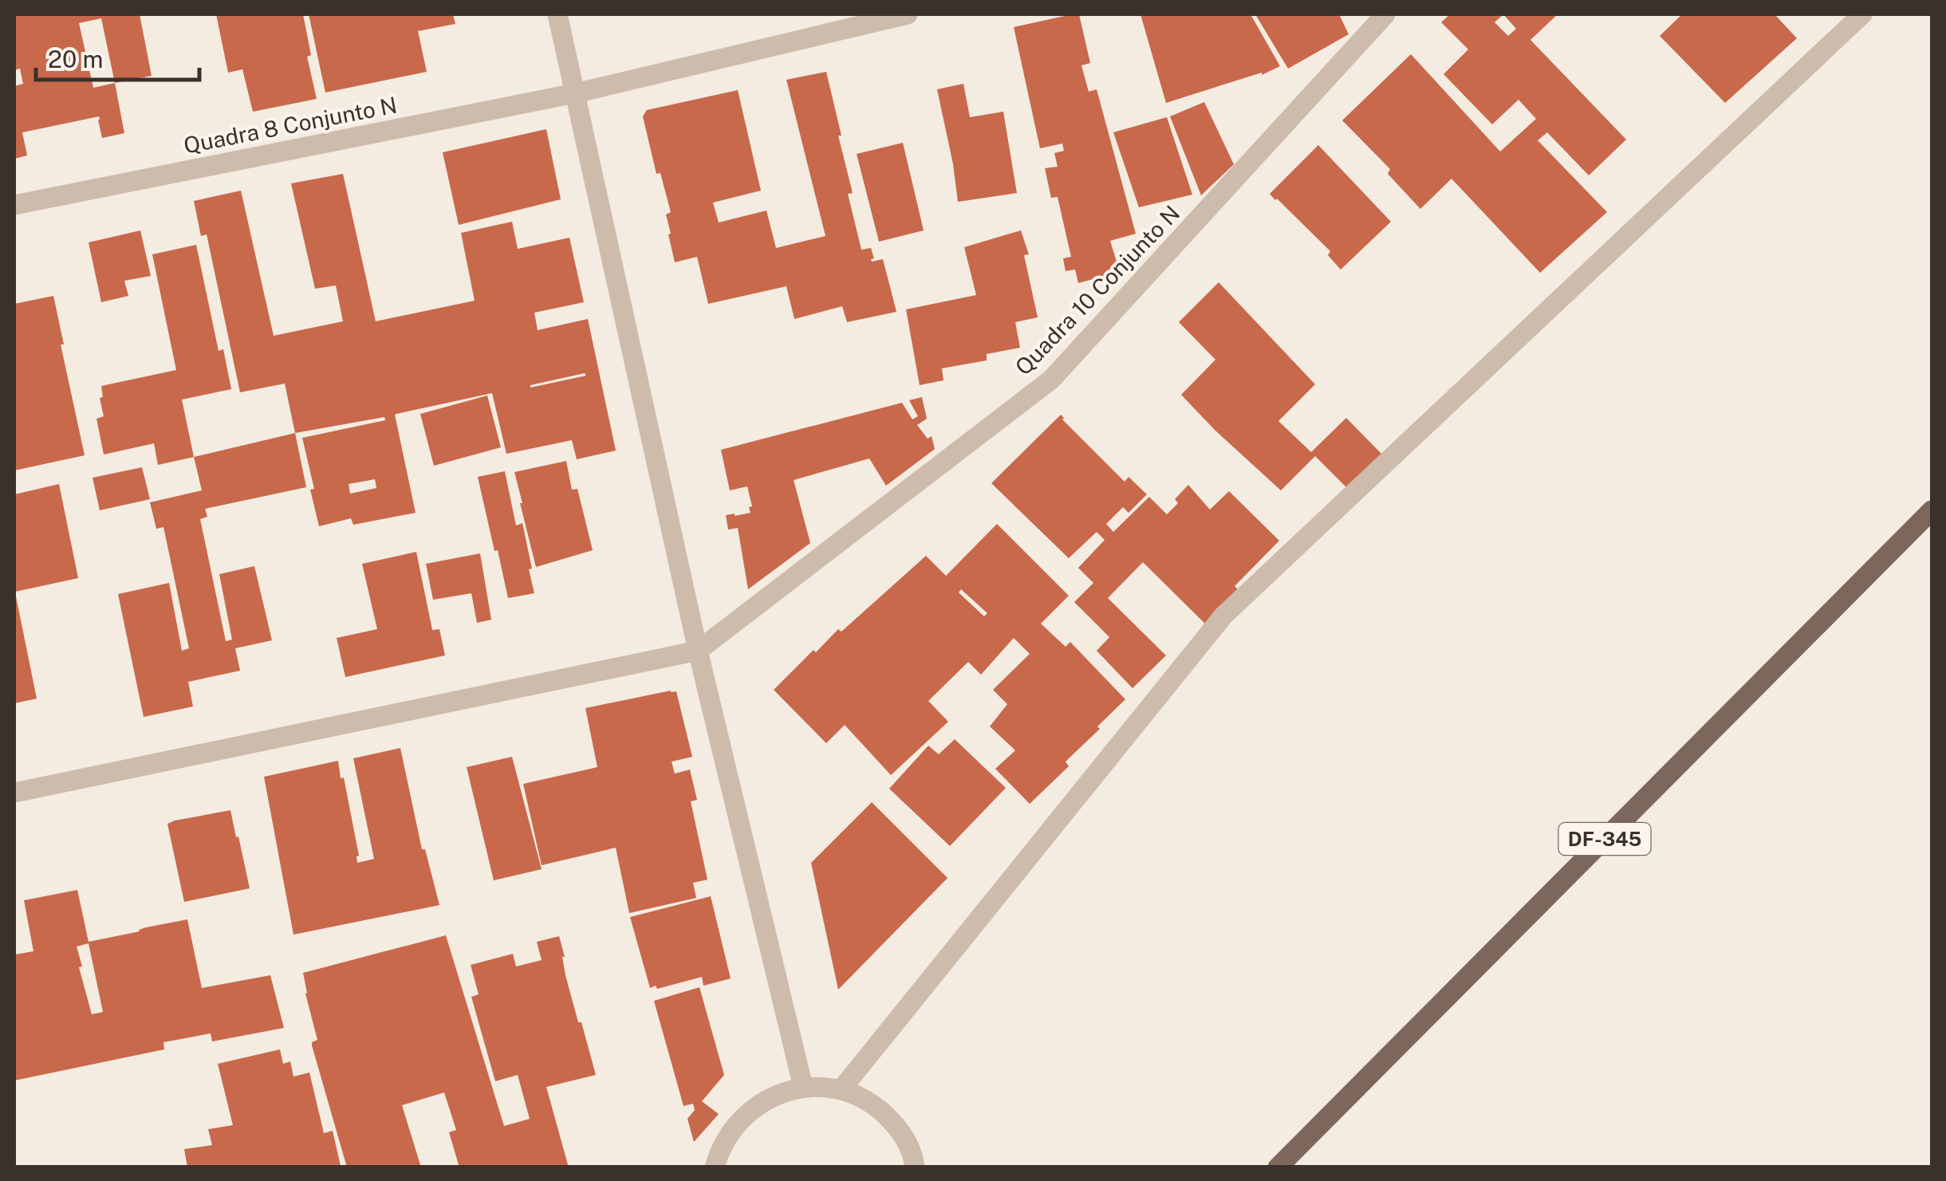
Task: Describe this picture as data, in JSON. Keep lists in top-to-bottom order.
{
  "streets": {
    "main road": ["DF-345"],
    "street": ["Quadra 8 Conjunto N", "Quadra 10 Conjunto N"]
  },
  "scale_bar": "20 m"
}
